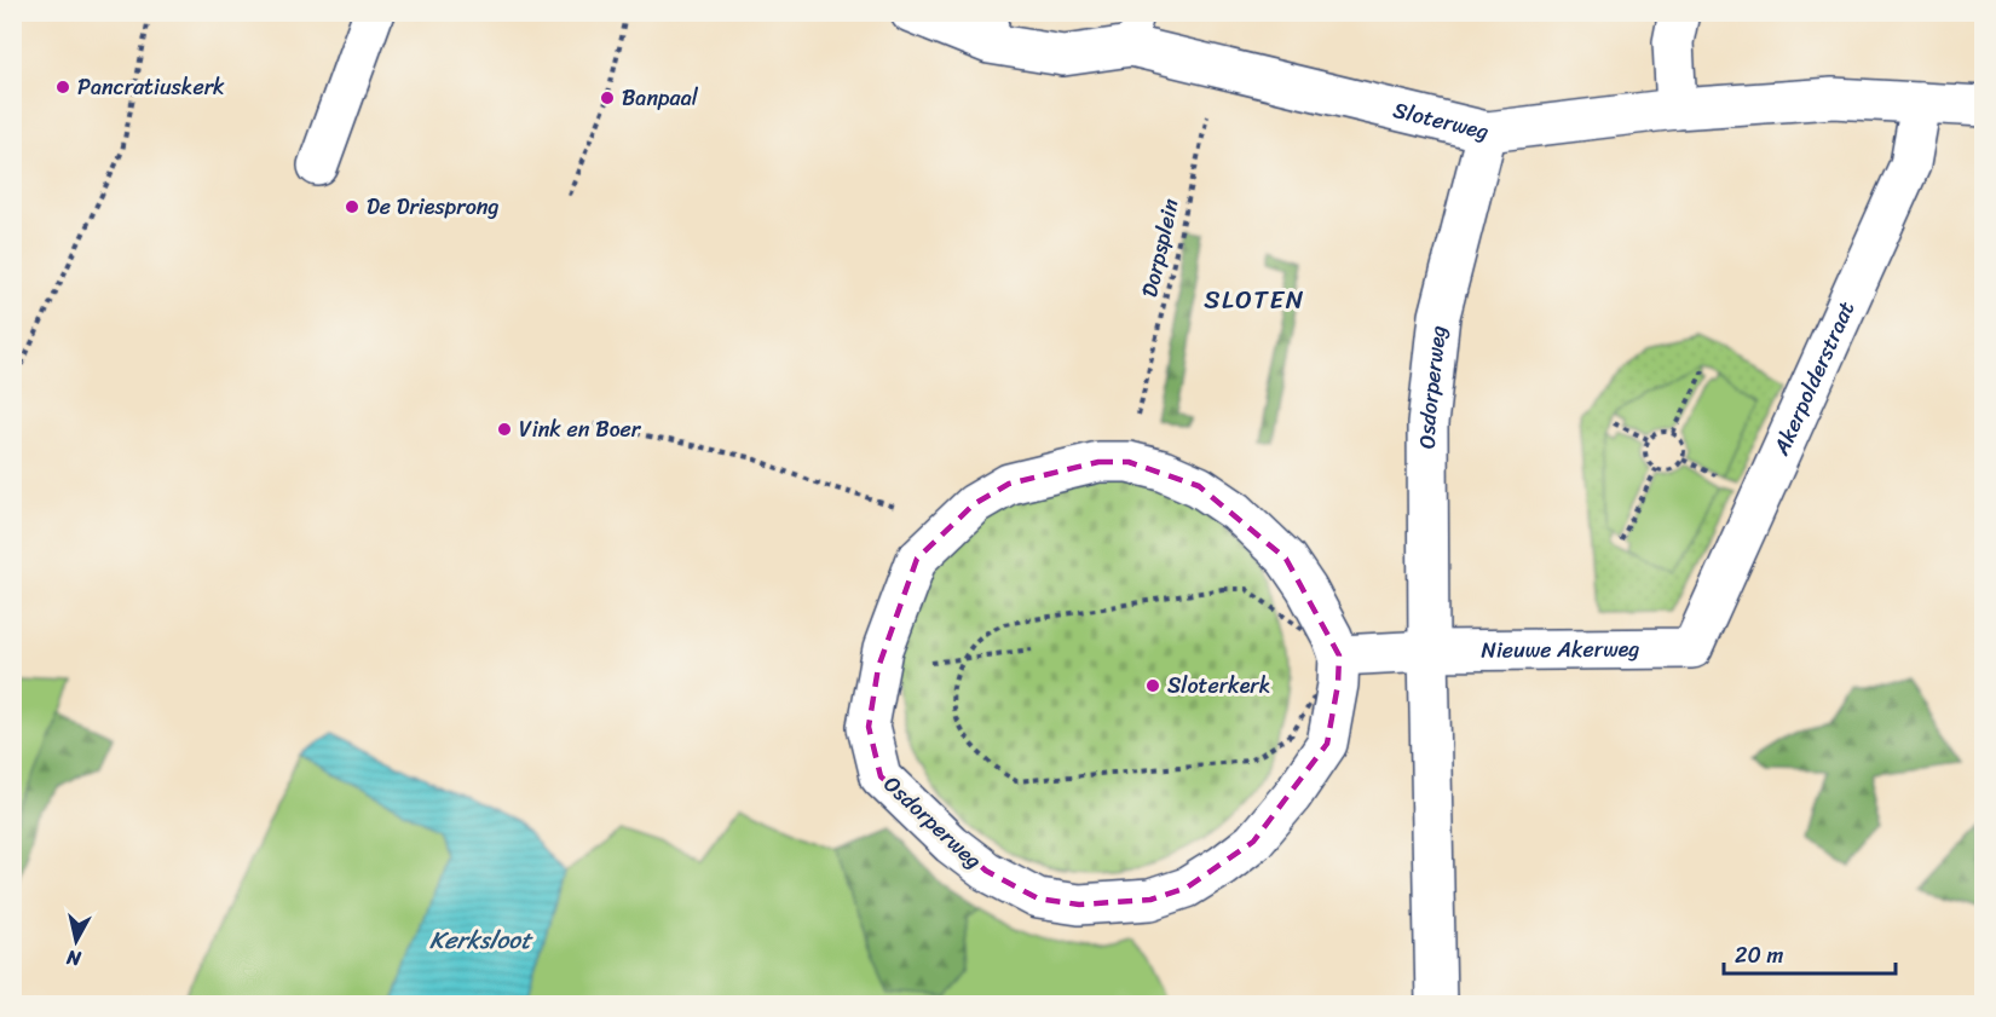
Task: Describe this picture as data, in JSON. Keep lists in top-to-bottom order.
{
  "streets": {
    "street": [
      "Sloterweg",
      "Akerpolderstraat",
      "Osdorperweg",
      "Nieuwe Akerweg"
    ],
    "path": ["Dorpsplein"]
  },
  "crossings": [
    ["Sloterweg", "Dorpsplein"],
    ["Sloterweg", "Akerpolderstraat"],
    ["Sloterweg", "Osdorperweg"],
    ["Akerpolderstraat", "Nieuwe Akerweg"],
    ["Osdorperweg", "Nieuwe Akerweg"]
  ],
  "districts": ["SLOTEN"],
  "water": ["Kerksloot"],
  "places": [
    "Pancratiuskerk",
    "Banpaal",
    "De Driesprong",
    "Vink en Boer",
    "Sloterkerk"
  ],
  "scale_bar": "20 m",
  "north": "bottom"
}
